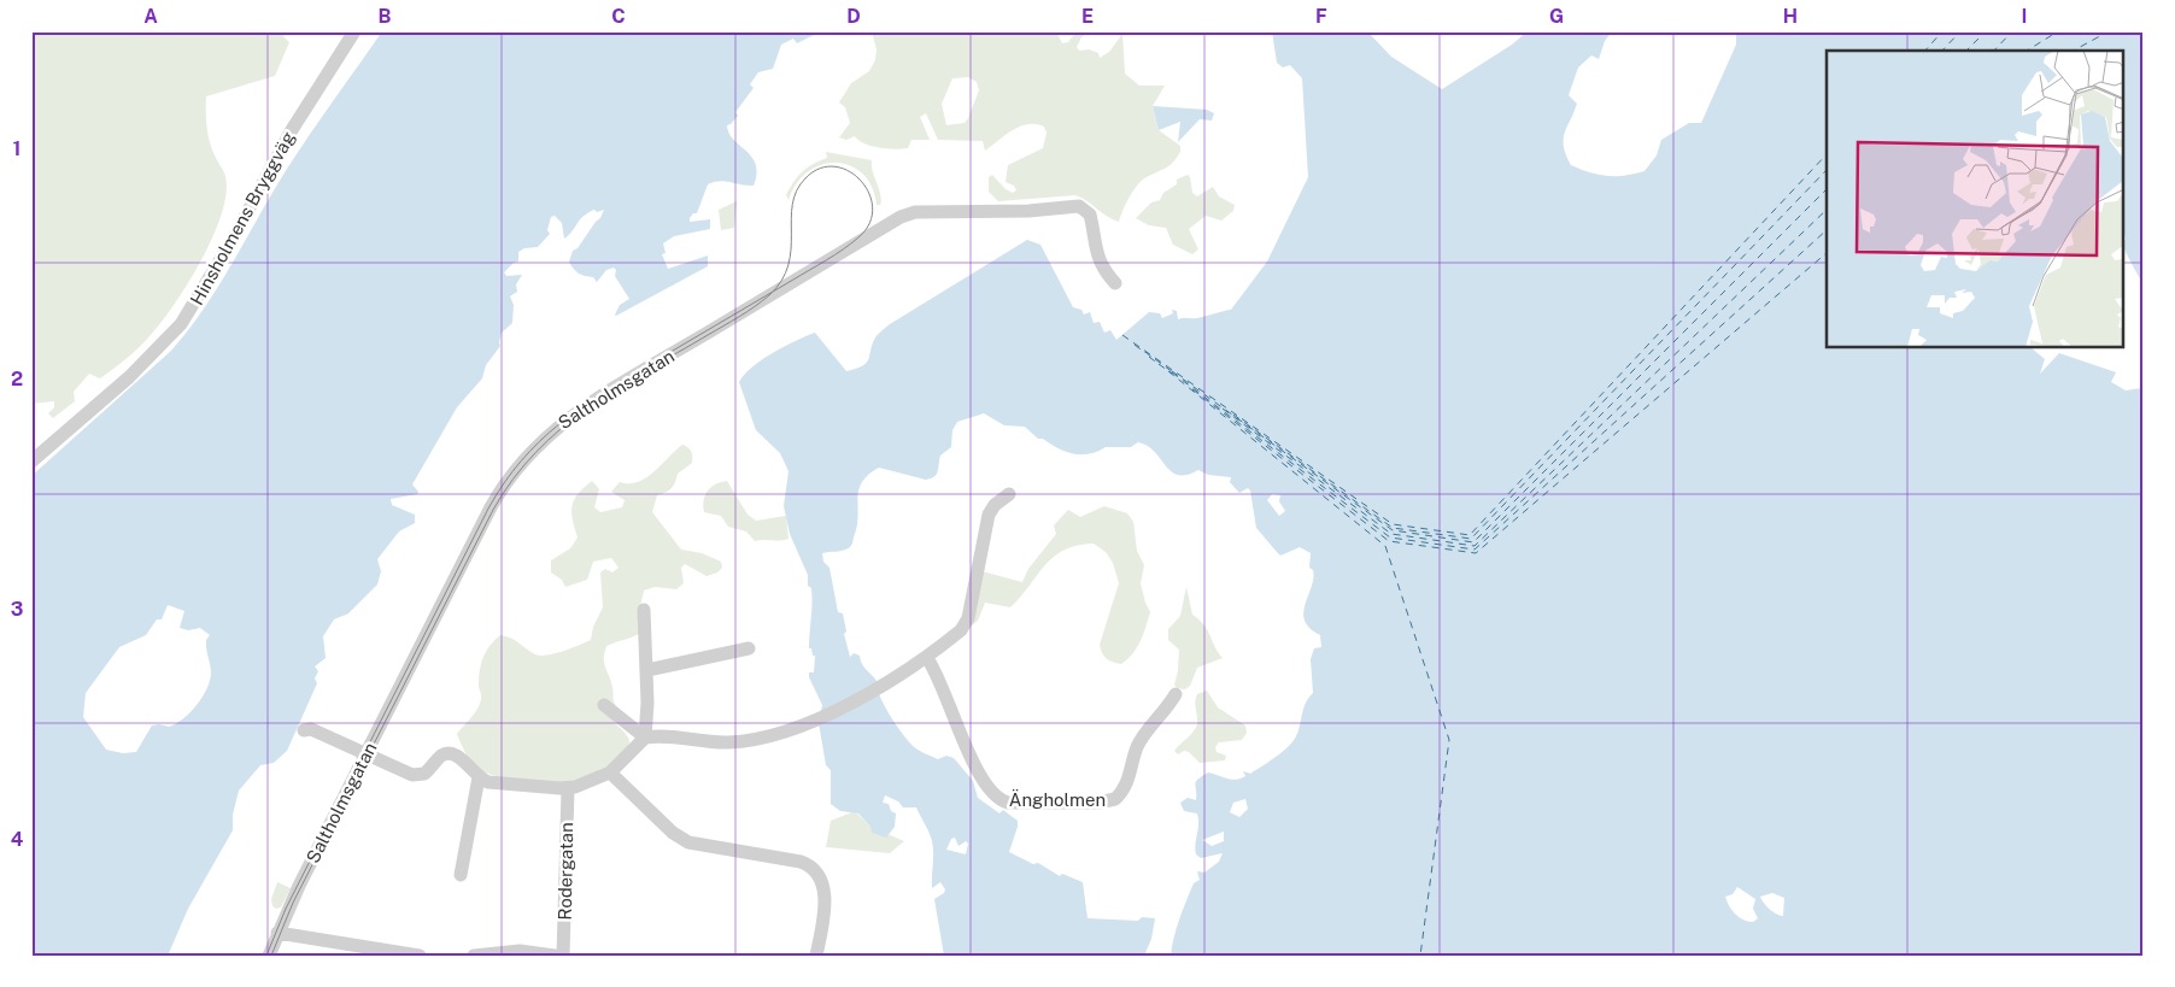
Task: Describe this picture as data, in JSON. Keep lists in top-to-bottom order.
{
  "streets": {
    "street": [
      "Hinsholmens Bryggväg",
      "Saltholmsgatan",
      "Ängholmen",
      "Rodergatan"
    ]
  },
  "grid": {
    "columns": [
      "A",
      "B",
      "C",
      "D",
      "E",
      "F",
      "G",
      "H",
      "I"
    ],
    "rows": [
      "1",
      "2",
      "3",
      "4"
    ]
  }
}
